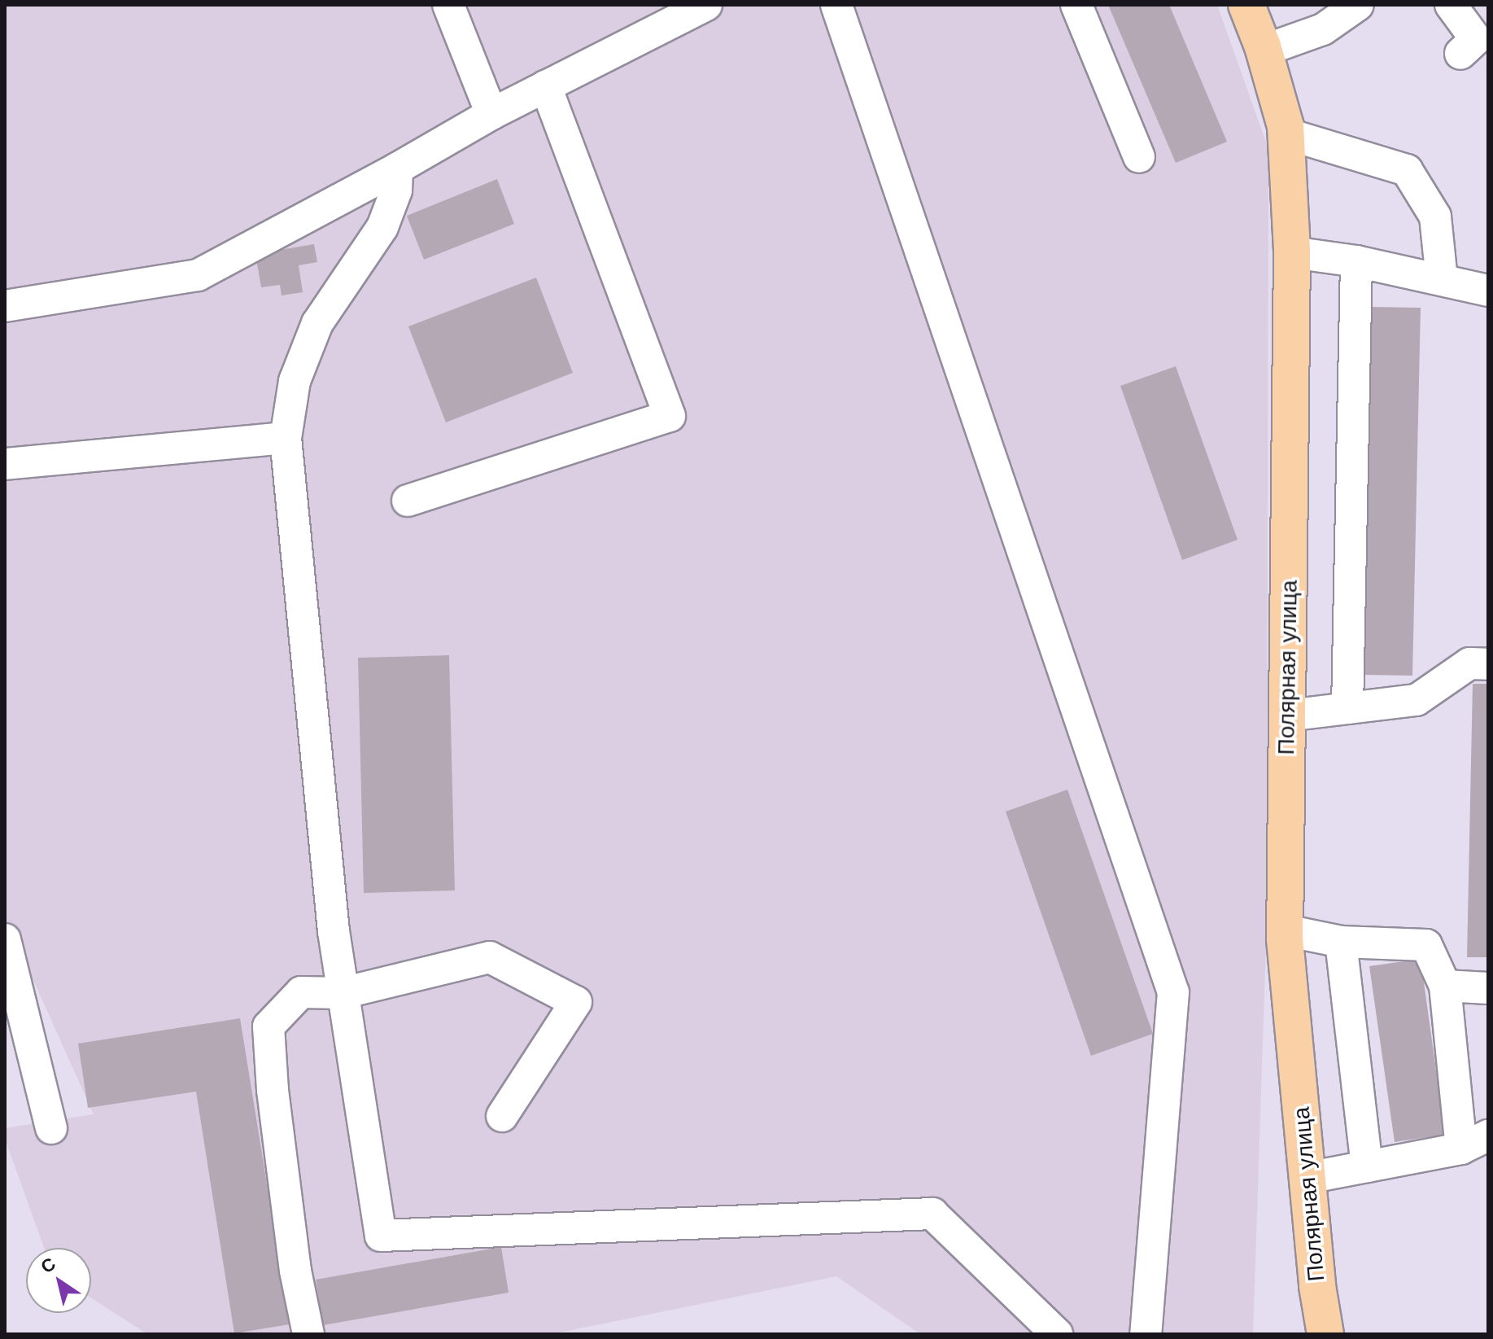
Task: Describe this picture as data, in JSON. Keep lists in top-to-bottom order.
{
  "streets": {
    "main road": ["Полярная улица"]
  },
  "north": "top left"
}
